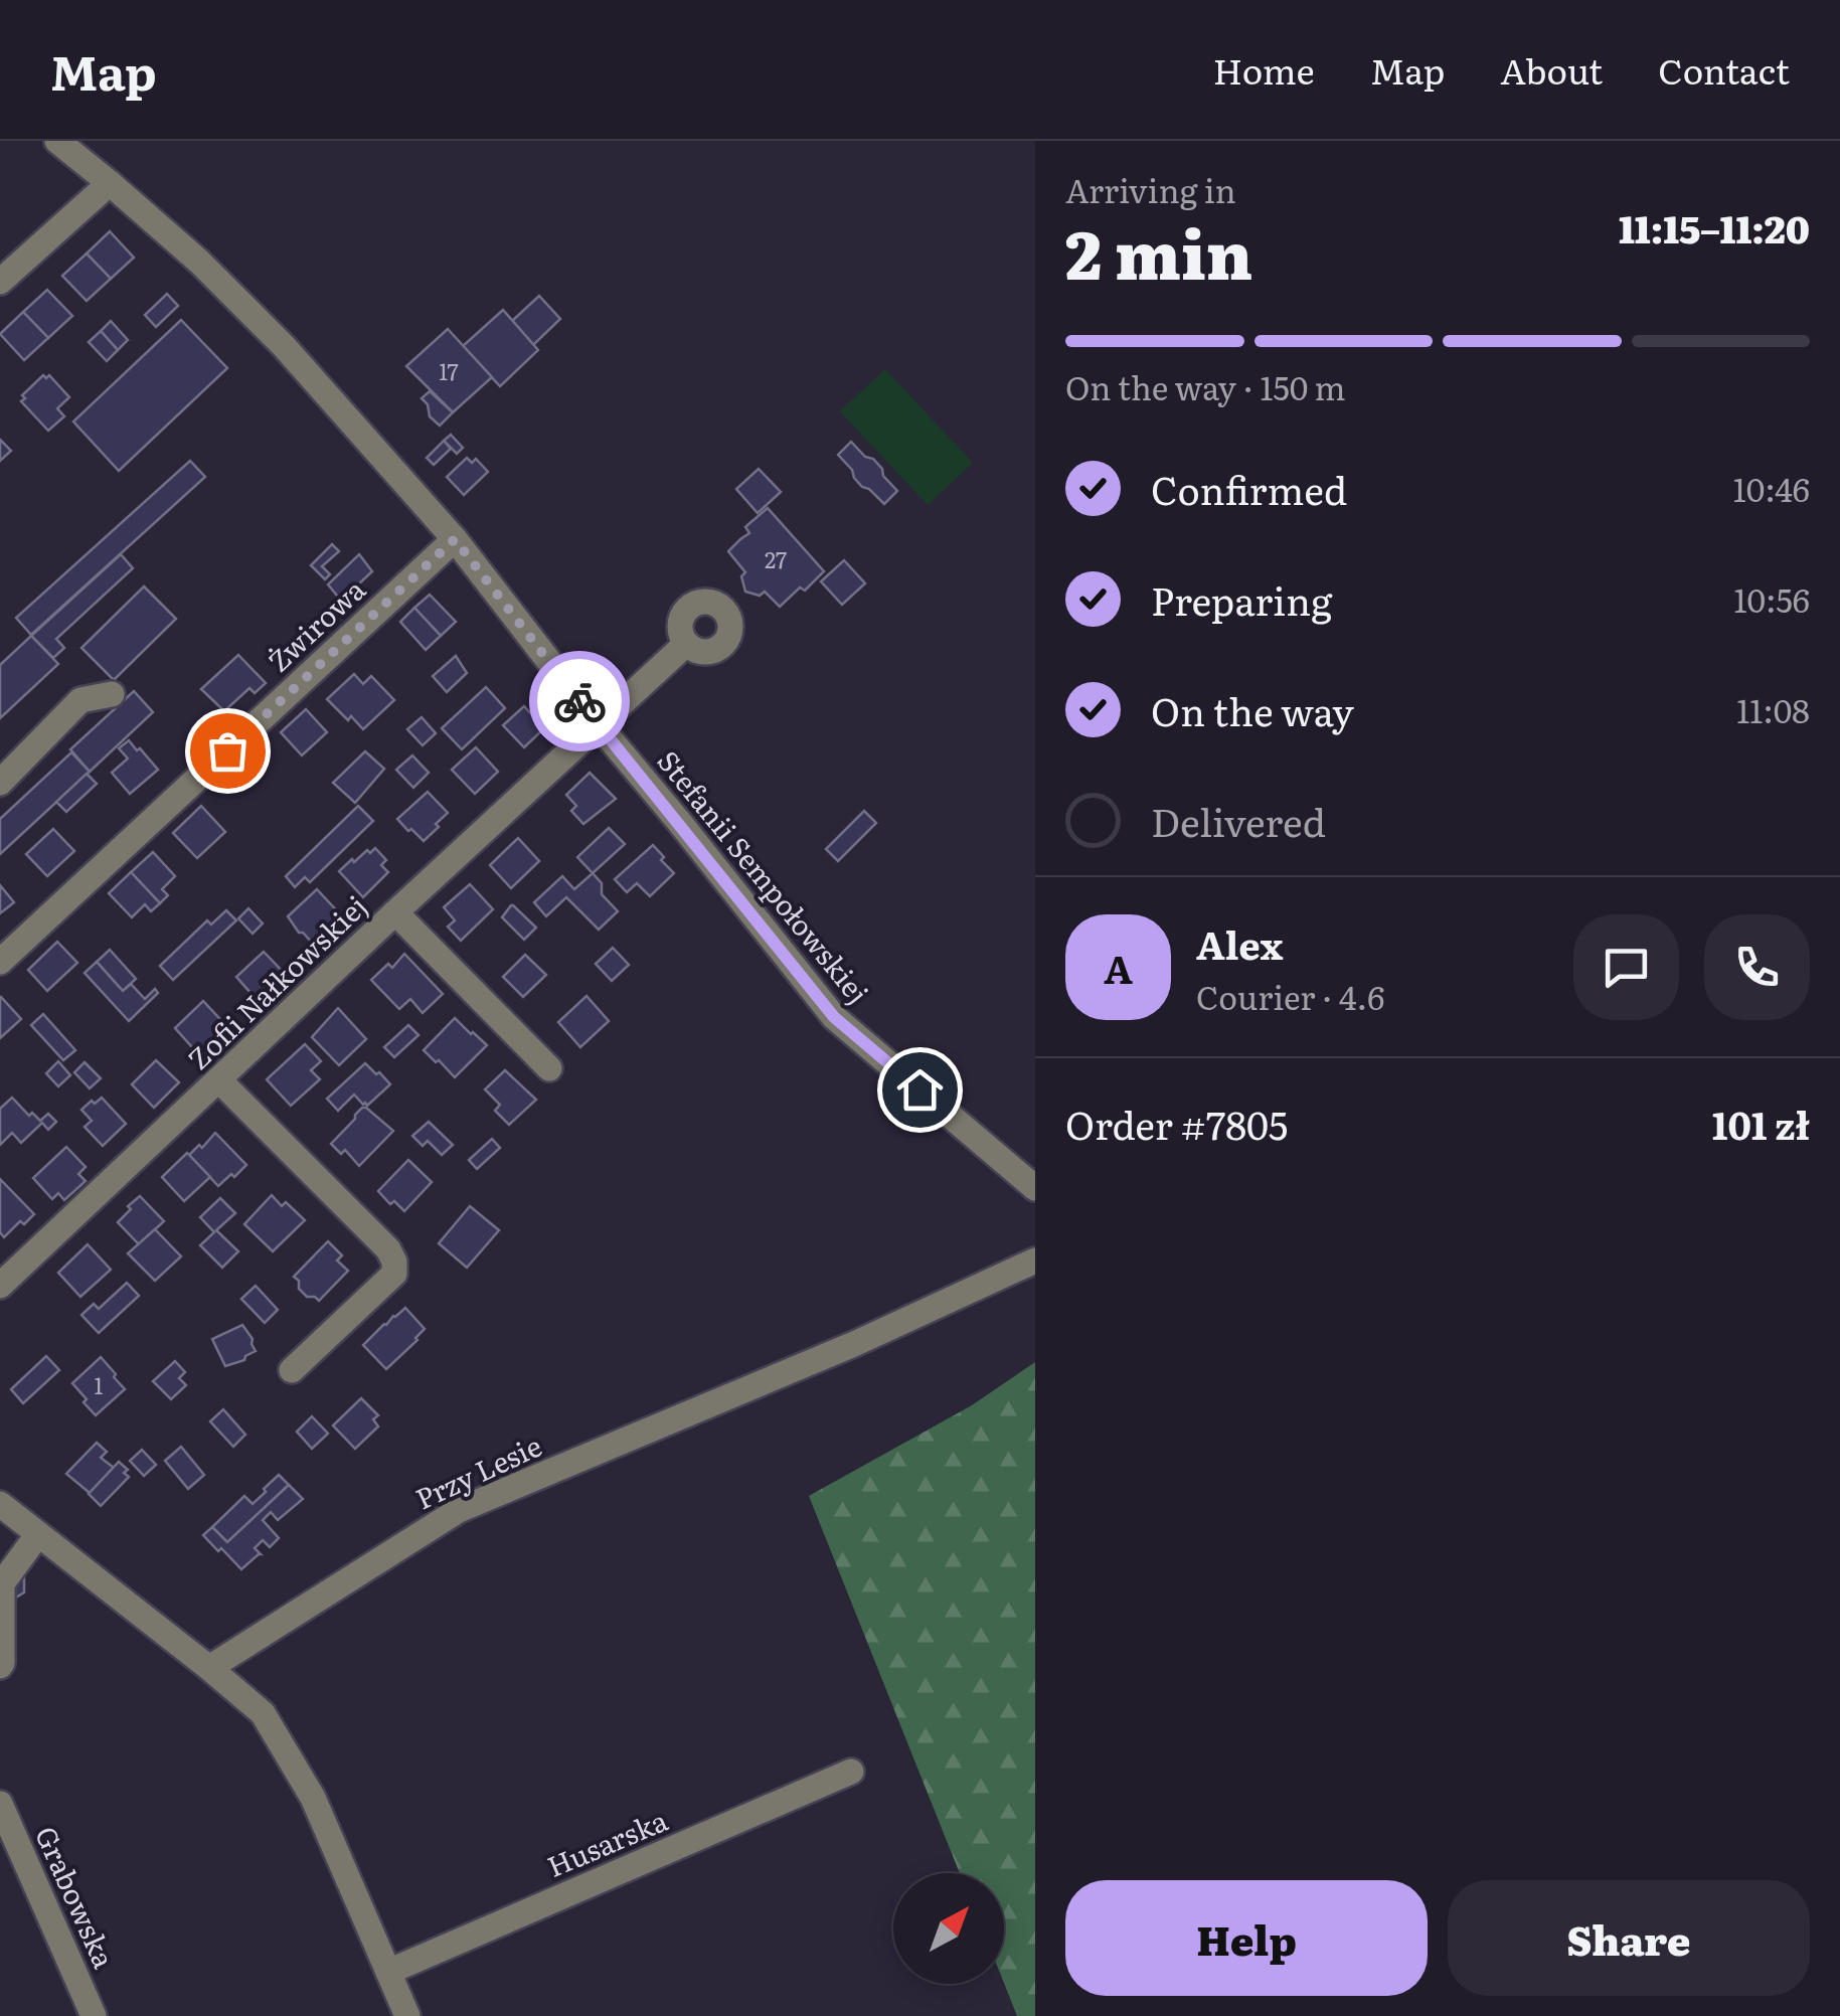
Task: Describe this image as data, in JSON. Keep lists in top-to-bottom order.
{
  "streets": {
    "street": [
      "Żwirowa",
      "Stefanii Sempołowskiej",
      "Zofii Nałkowskiej",
      "Przy Lesie",
      "Husarska",
      "Grabowska"
    ]
  },
  "crossings": [
    ["Żwirowa", "Stefanii Sempołowskiej"],
    ["Stefanii Sempołowskiej", "Zofii Nałkowskiej"]
  ],
  "house_numbers": ["17", "27", "1"],
  "north": "top right",
  "page": {
    "header": "Map",
    "nav": [
      "Home",
      "Map",
      "About",
      "Contact"
    ],
    "heading": ["2 min", "Arriving in", "11:15–11:20"],
    "panel": [
      "Alex",
      "Courier · 4.6",
      "Order #7805",
      "101 zł"
    ],
    "bar": "On the way · 150 m",
    "list": [
      ["Confirmed", "10:46"],
      ["Preparing", "10:56"],
      ["On the way", "11:08"],
      "Delivered"
    ],
    "round": "A",
    "buttons": ["Help", "Share"]
  }
}
